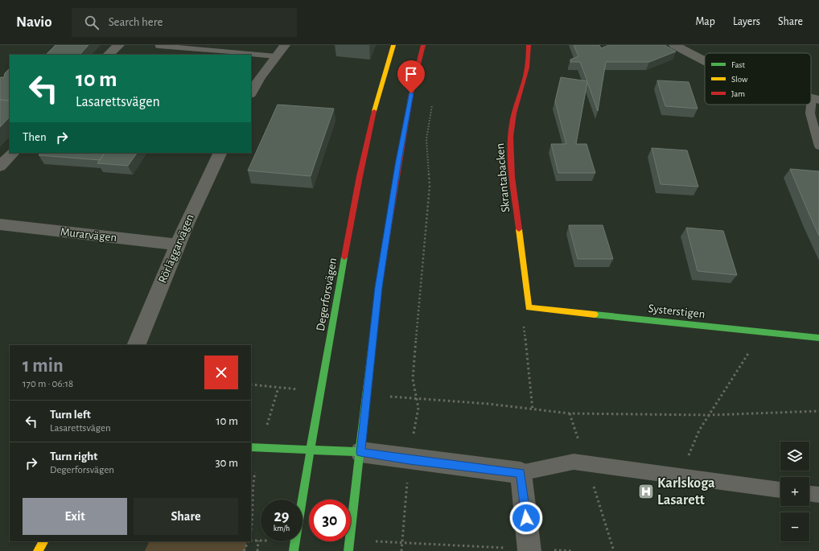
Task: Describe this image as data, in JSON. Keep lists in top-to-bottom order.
{
  "streets": {
    "main road": ["Skrantabacken", "Degerforsvägen", "Systerstigen"],
    "street": ["Murarvägen", "Rörläggarvägen"]
  },
  "crossings": [
    ["Skrantabacken", "Systerstigen"],
    ["Murarvägen", "Rörläggarvägen"]
  ],
  "places": {
    "hospital": ["Karlskoga Lasarett"]
  },
  "legend": ["Fast", "Slow", "Jam"],
  "page": {
    "header": "Navio",
    "search": "Search here",
    "nav": ["Map", "Layers", "Share"],
    "turn": ["10 m", "Lasarettsvägen"],
    "then": "Then",
    "heading": ["1 min", "170 m · 06:18"],
    "list": [
      {
        "name": "Turn left",
        "note": "Lasarettsvägen",
        "value": "10 m"
      },
      {
        "name": "Turn right",
        "note": "Degerforsvägen",
        "value": "30 m"
      }
    ],
    "map_buttons": ["+", "−"],
    "buttons": ["Exit", "Share"],
    "speed": "29 km/h",
    "limit": "30"
  }
}
